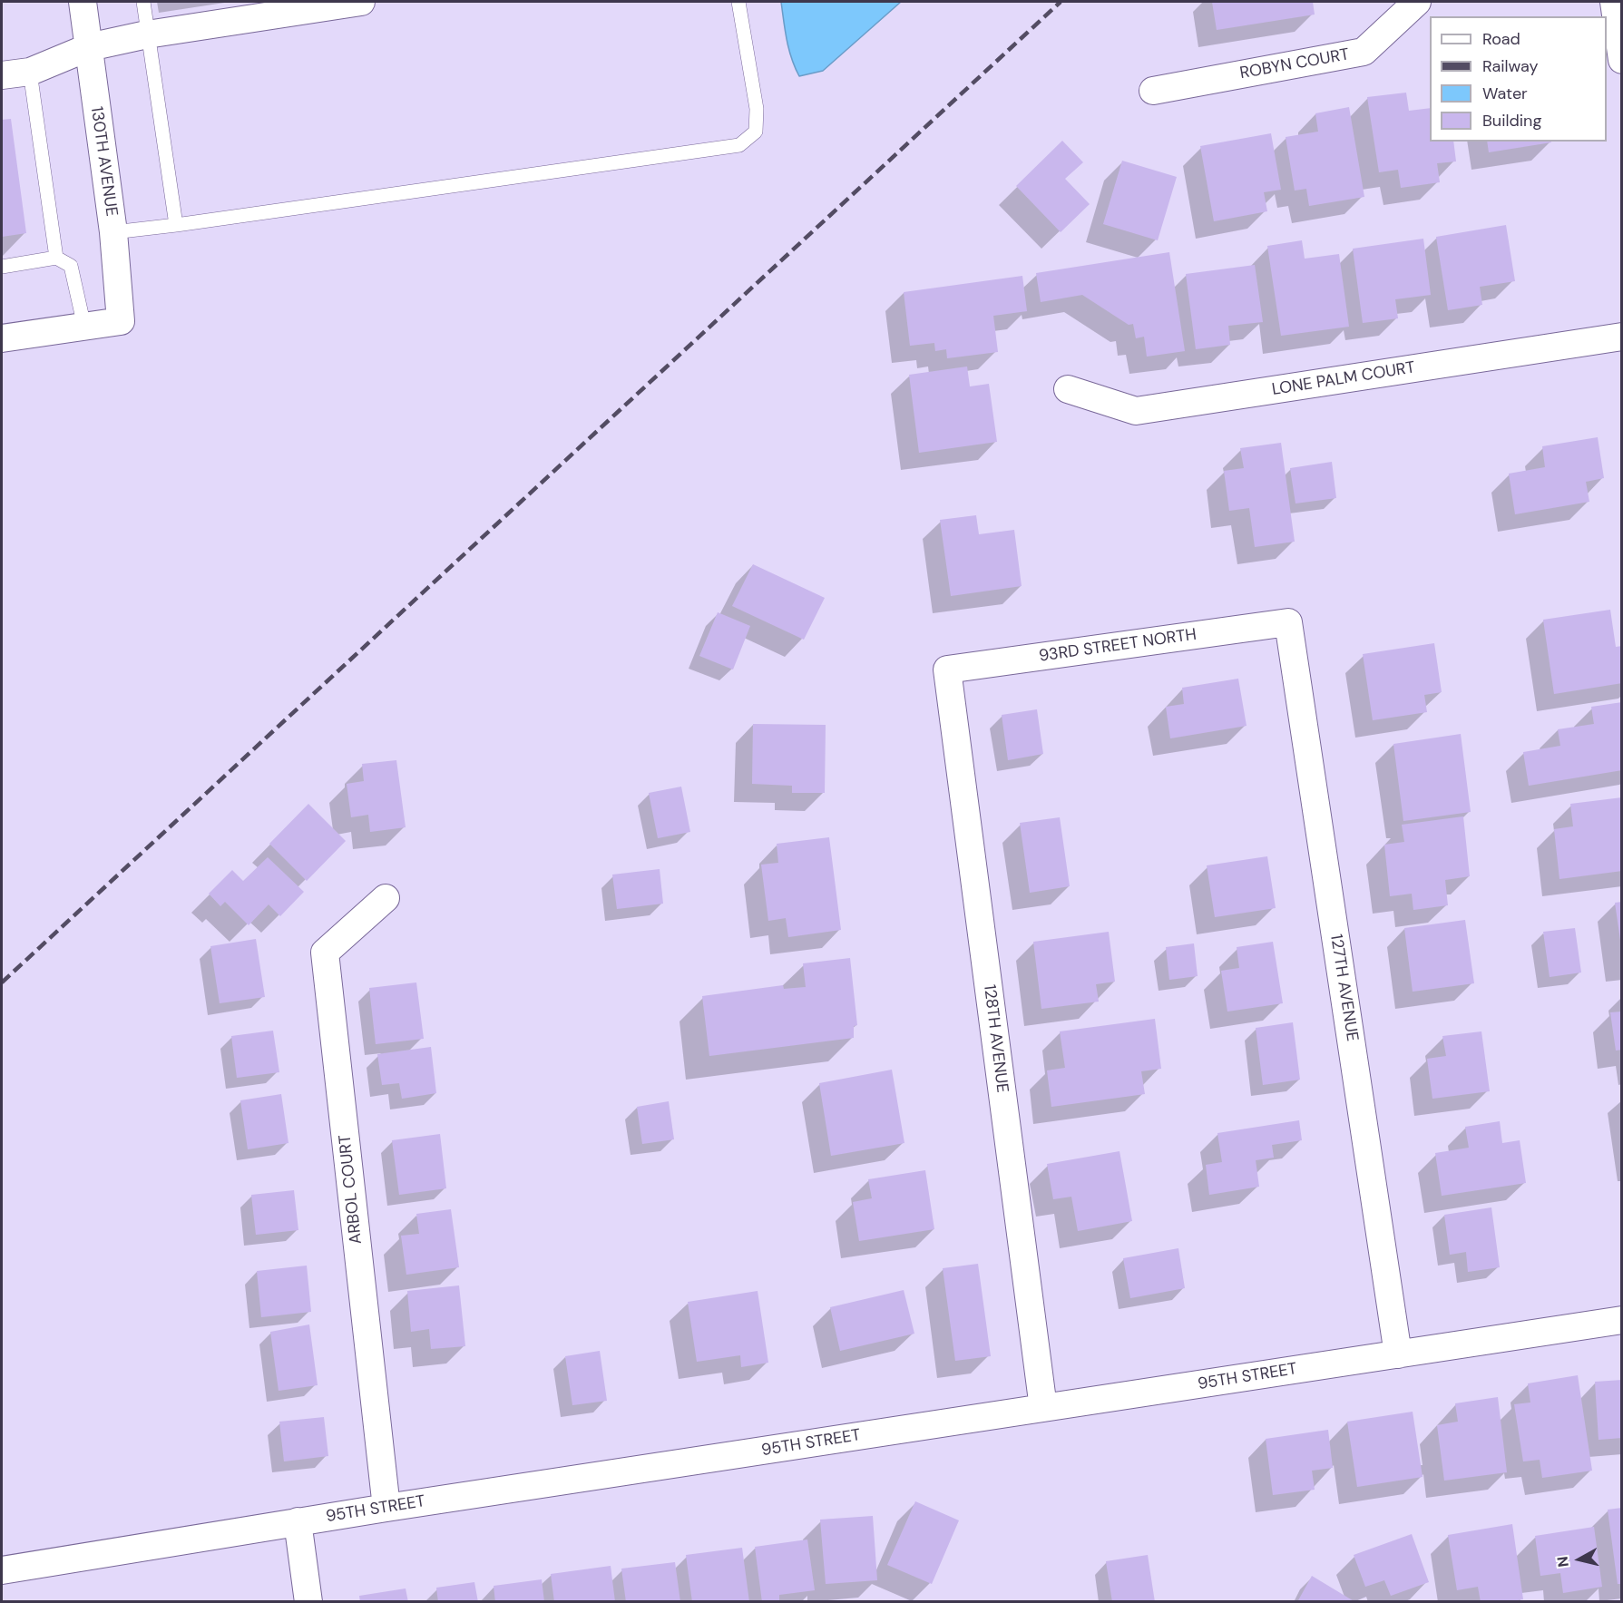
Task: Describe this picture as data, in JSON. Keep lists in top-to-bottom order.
{
  "streets": {
    "street": [
      "ROBYN COURT",
      "130TH AVENUE",
      "LONE PALM COURT",
      "93RD STREET NORTH",
      "127TH AVENUE",
      "128TH AVENUE",
      "ARBOL COURT",
      "95TH STREET"
    ]
  },
  "crossings": [
    ["93RD STREET NORTH", "127TH AVENUE"],
    ["93RD STREET NORTH", "128TH AVENUE"],
    ["127TH AVENUE", "95TH STREET"],
    ["128TH AVENUE", "95TH STREET"],
    ["ARBOL COURT", "95TH STREET"]
  ],
  "legend": [
    "Road",
    "Railway",
    "Water",
    "Building"
  ],
  "north": "left"
}
